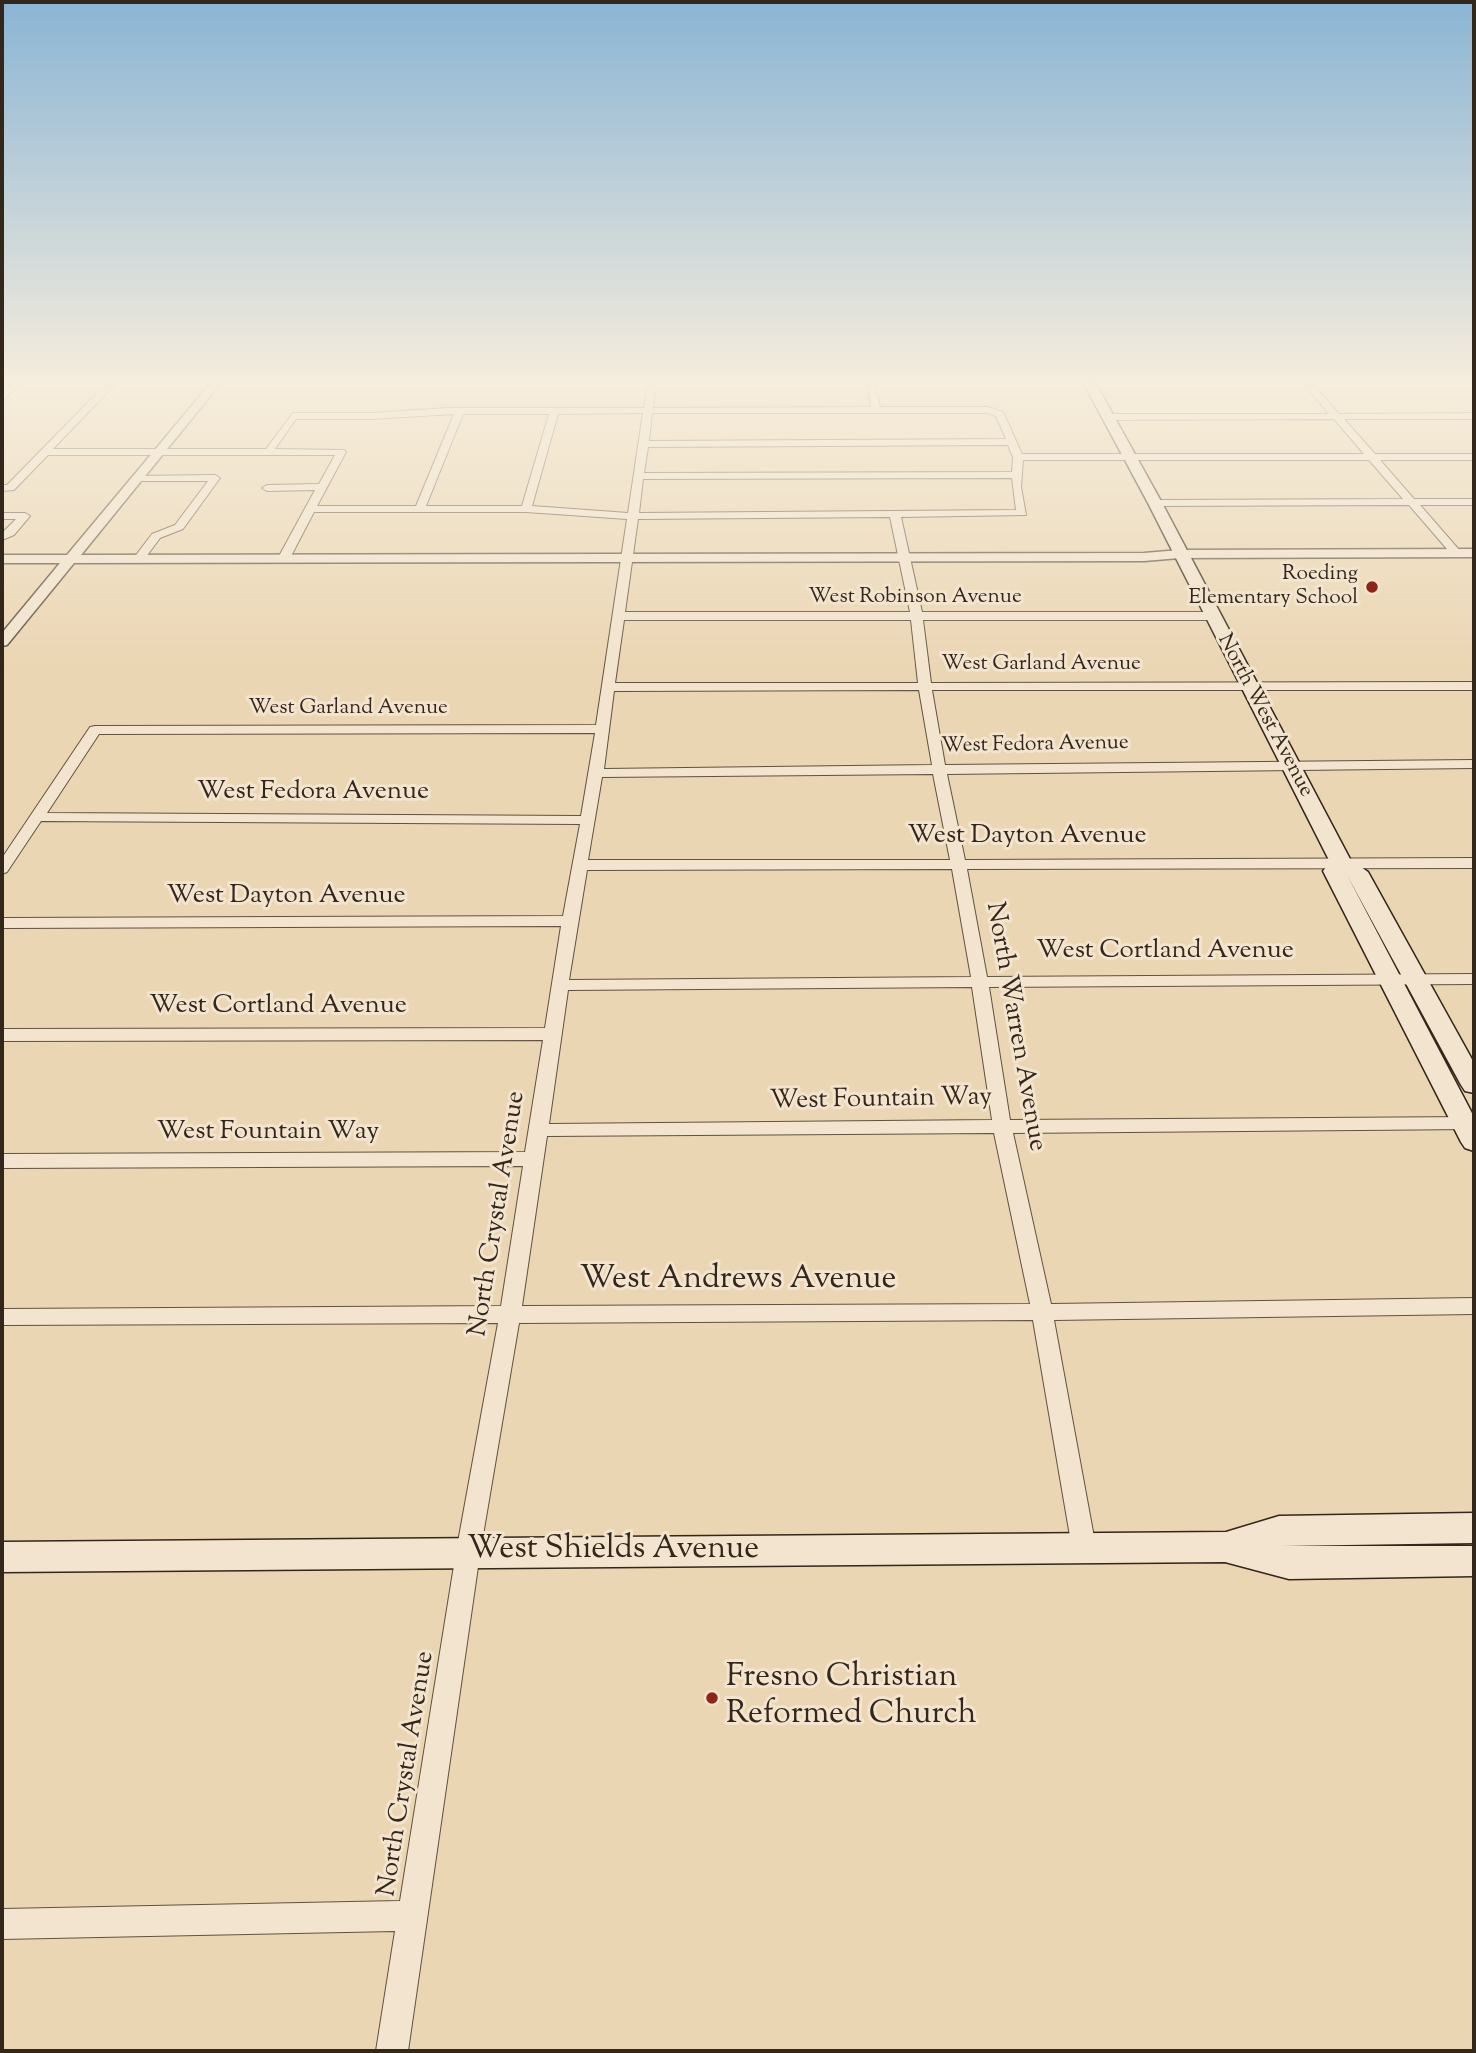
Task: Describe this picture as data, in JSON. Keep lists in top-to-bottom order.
{
  "streets": {
    "main road": ["North West Avenue", "West Shields Avenue"],
    "street": [
      "West Robinson Avenue",
      "West Garland Avenue",
      "West Fedora Avenue",
      "West Dayton Avenue",
      "West Cortland Avenue",
      "North Warren Avenue",
      "West Fountain Way",
      "North Crystal Avenue",
      "West Andrews Avenue"
    ]
  },
  "crossings": [
    ["West Robinson Avenue", "North West Avenue"],
    ["West Robinson Avenue", "North Warren Avenue"],
    ["West Robinson Avenue", "North Crystal Avenue"],
    ["West Garland Avenue", "North West Avenue"],
    ["West Garland Avenue", "West Fedora Avenue"],
    ["West Garland Avenue", "North Warren Avenue"],
    ["West Garland Avenue", "North Crystal Avenue"],
    ["North West Avenue", "West Fedora Avenue"],
    ["North West Avenue", "West Dayton Avenue"],
    ["North West Avenue", "West Cortland Avenue"],
    ["North West Avenue", "West Fountain Way"],
    ["West Fedora Avenue", "North Warren Avenue"],
    ["West Fedora Avenue", "North Crystal Avenue"],
    ["West Dayton Avenue", "North Warren Avenue"],
    ["West Dayton Avenue", "North Crystal Avenue"],
    ["West Cortland Avenue", "North Warren Avenue"],
    ["West Cortland Avenue", "North Crystal Avenue"],
    ["North Warren Avenue", "West Fountain Way"],
    ["North Warren Avenue", "West Andrews Avenue"],
    ["North Warren Avenue", "West Shields Avenue"],
    ["West Fountain Way", "North Crystal Avenue"],
    ["North Crystal Avenue", "West Andrews Avenue"],
    ["North Crystal Avenue", "West Shields Avenue"]
  ],
  "places": ["Roeding Elementary School", "Fresno Christian Reformed Church"]
}
